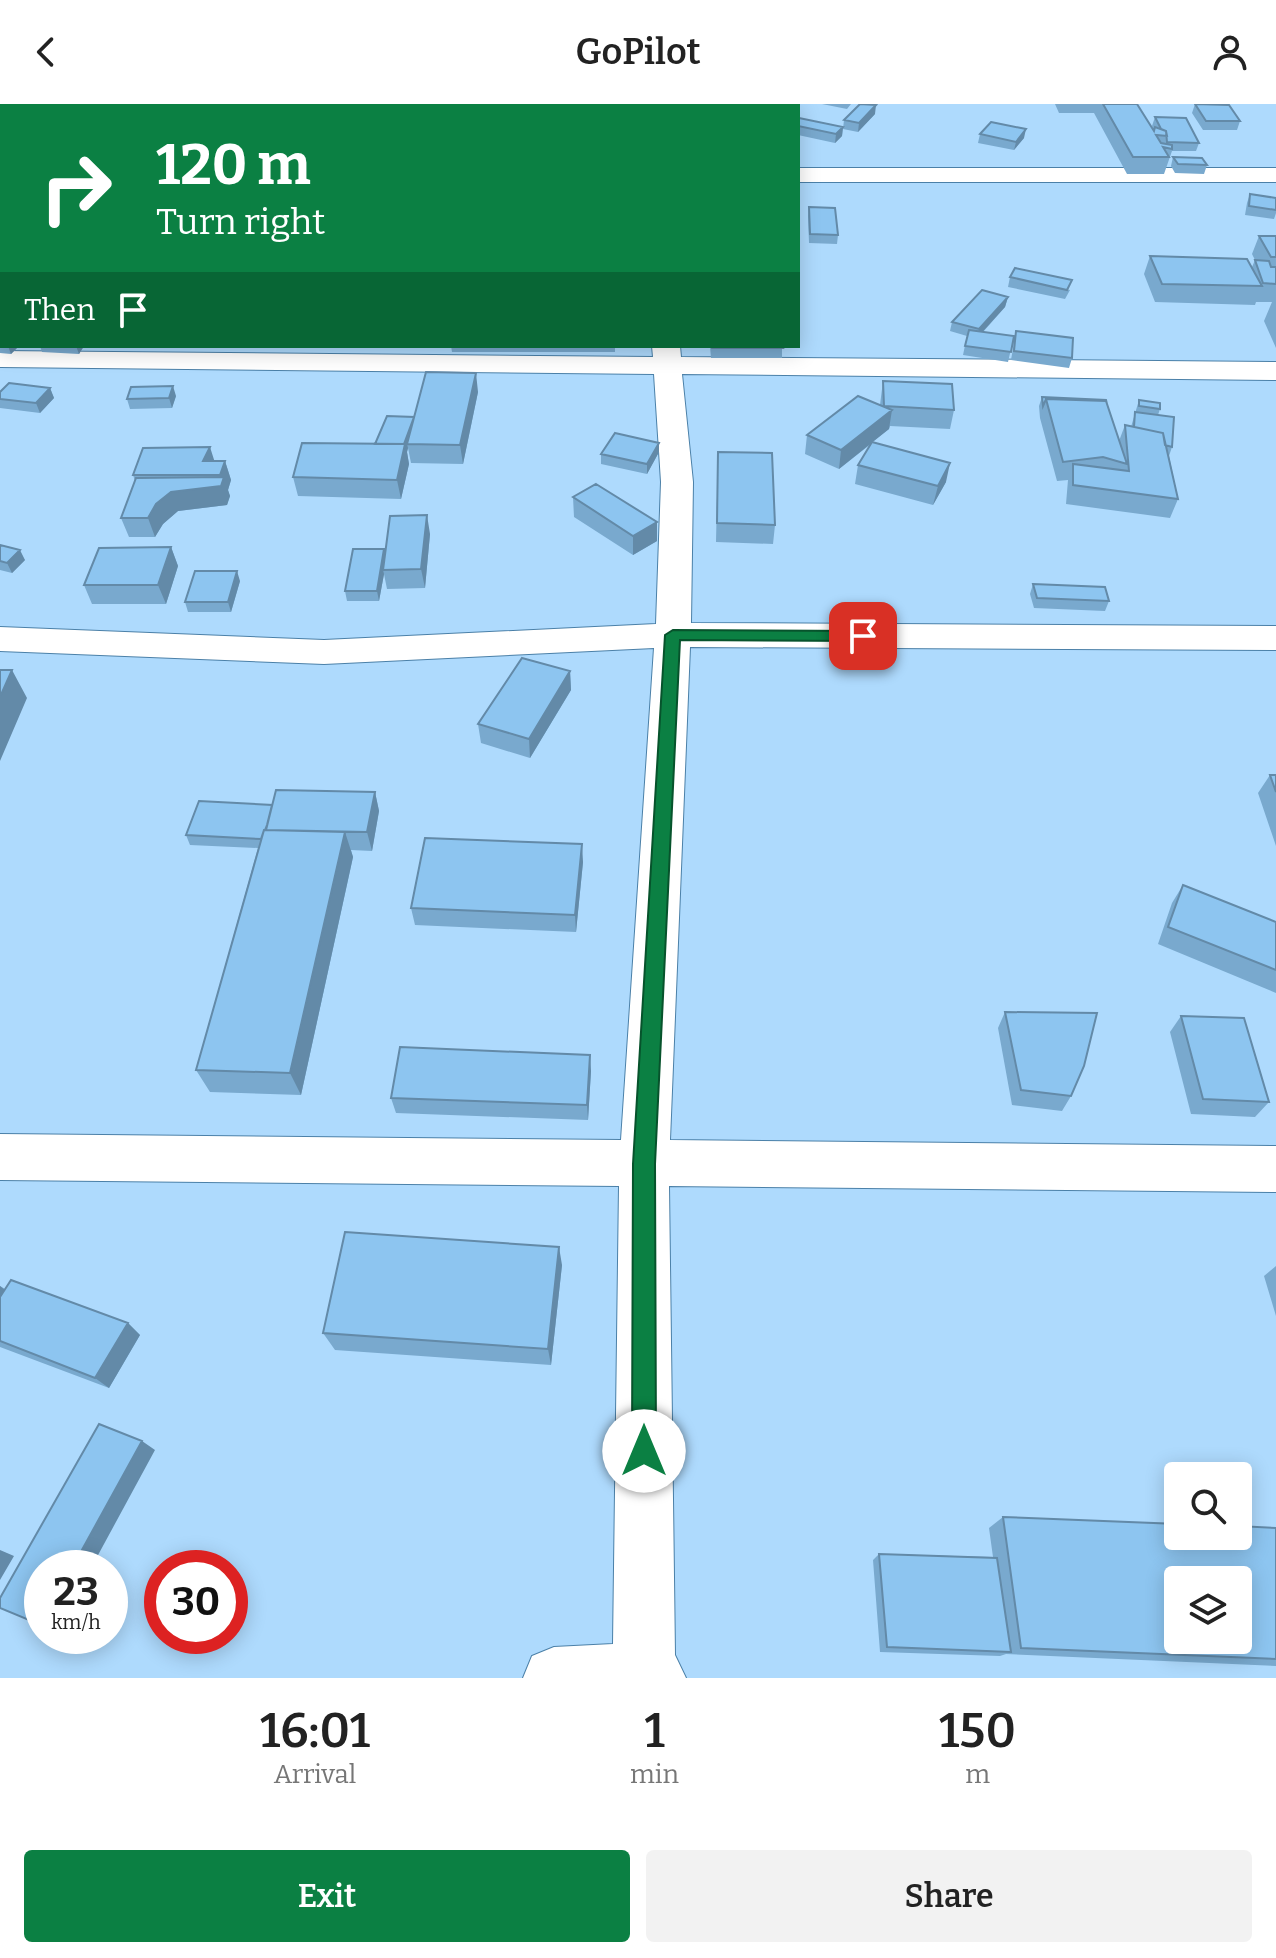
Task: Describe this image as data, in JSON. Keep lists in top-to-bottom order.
{
  "page": {
    "header": "GoPilot",
    "turn": ["120 m", "Turn right"],
    "then": "Then",
    "speed": "23 km/h",
    "limit": "30",
    "eta": [
      "16:01",
      "Arrival",
      "1",
      "min",
      "150",
      "m"
    ],
    "buttons": ["Exit", "Share"]
  }
}
